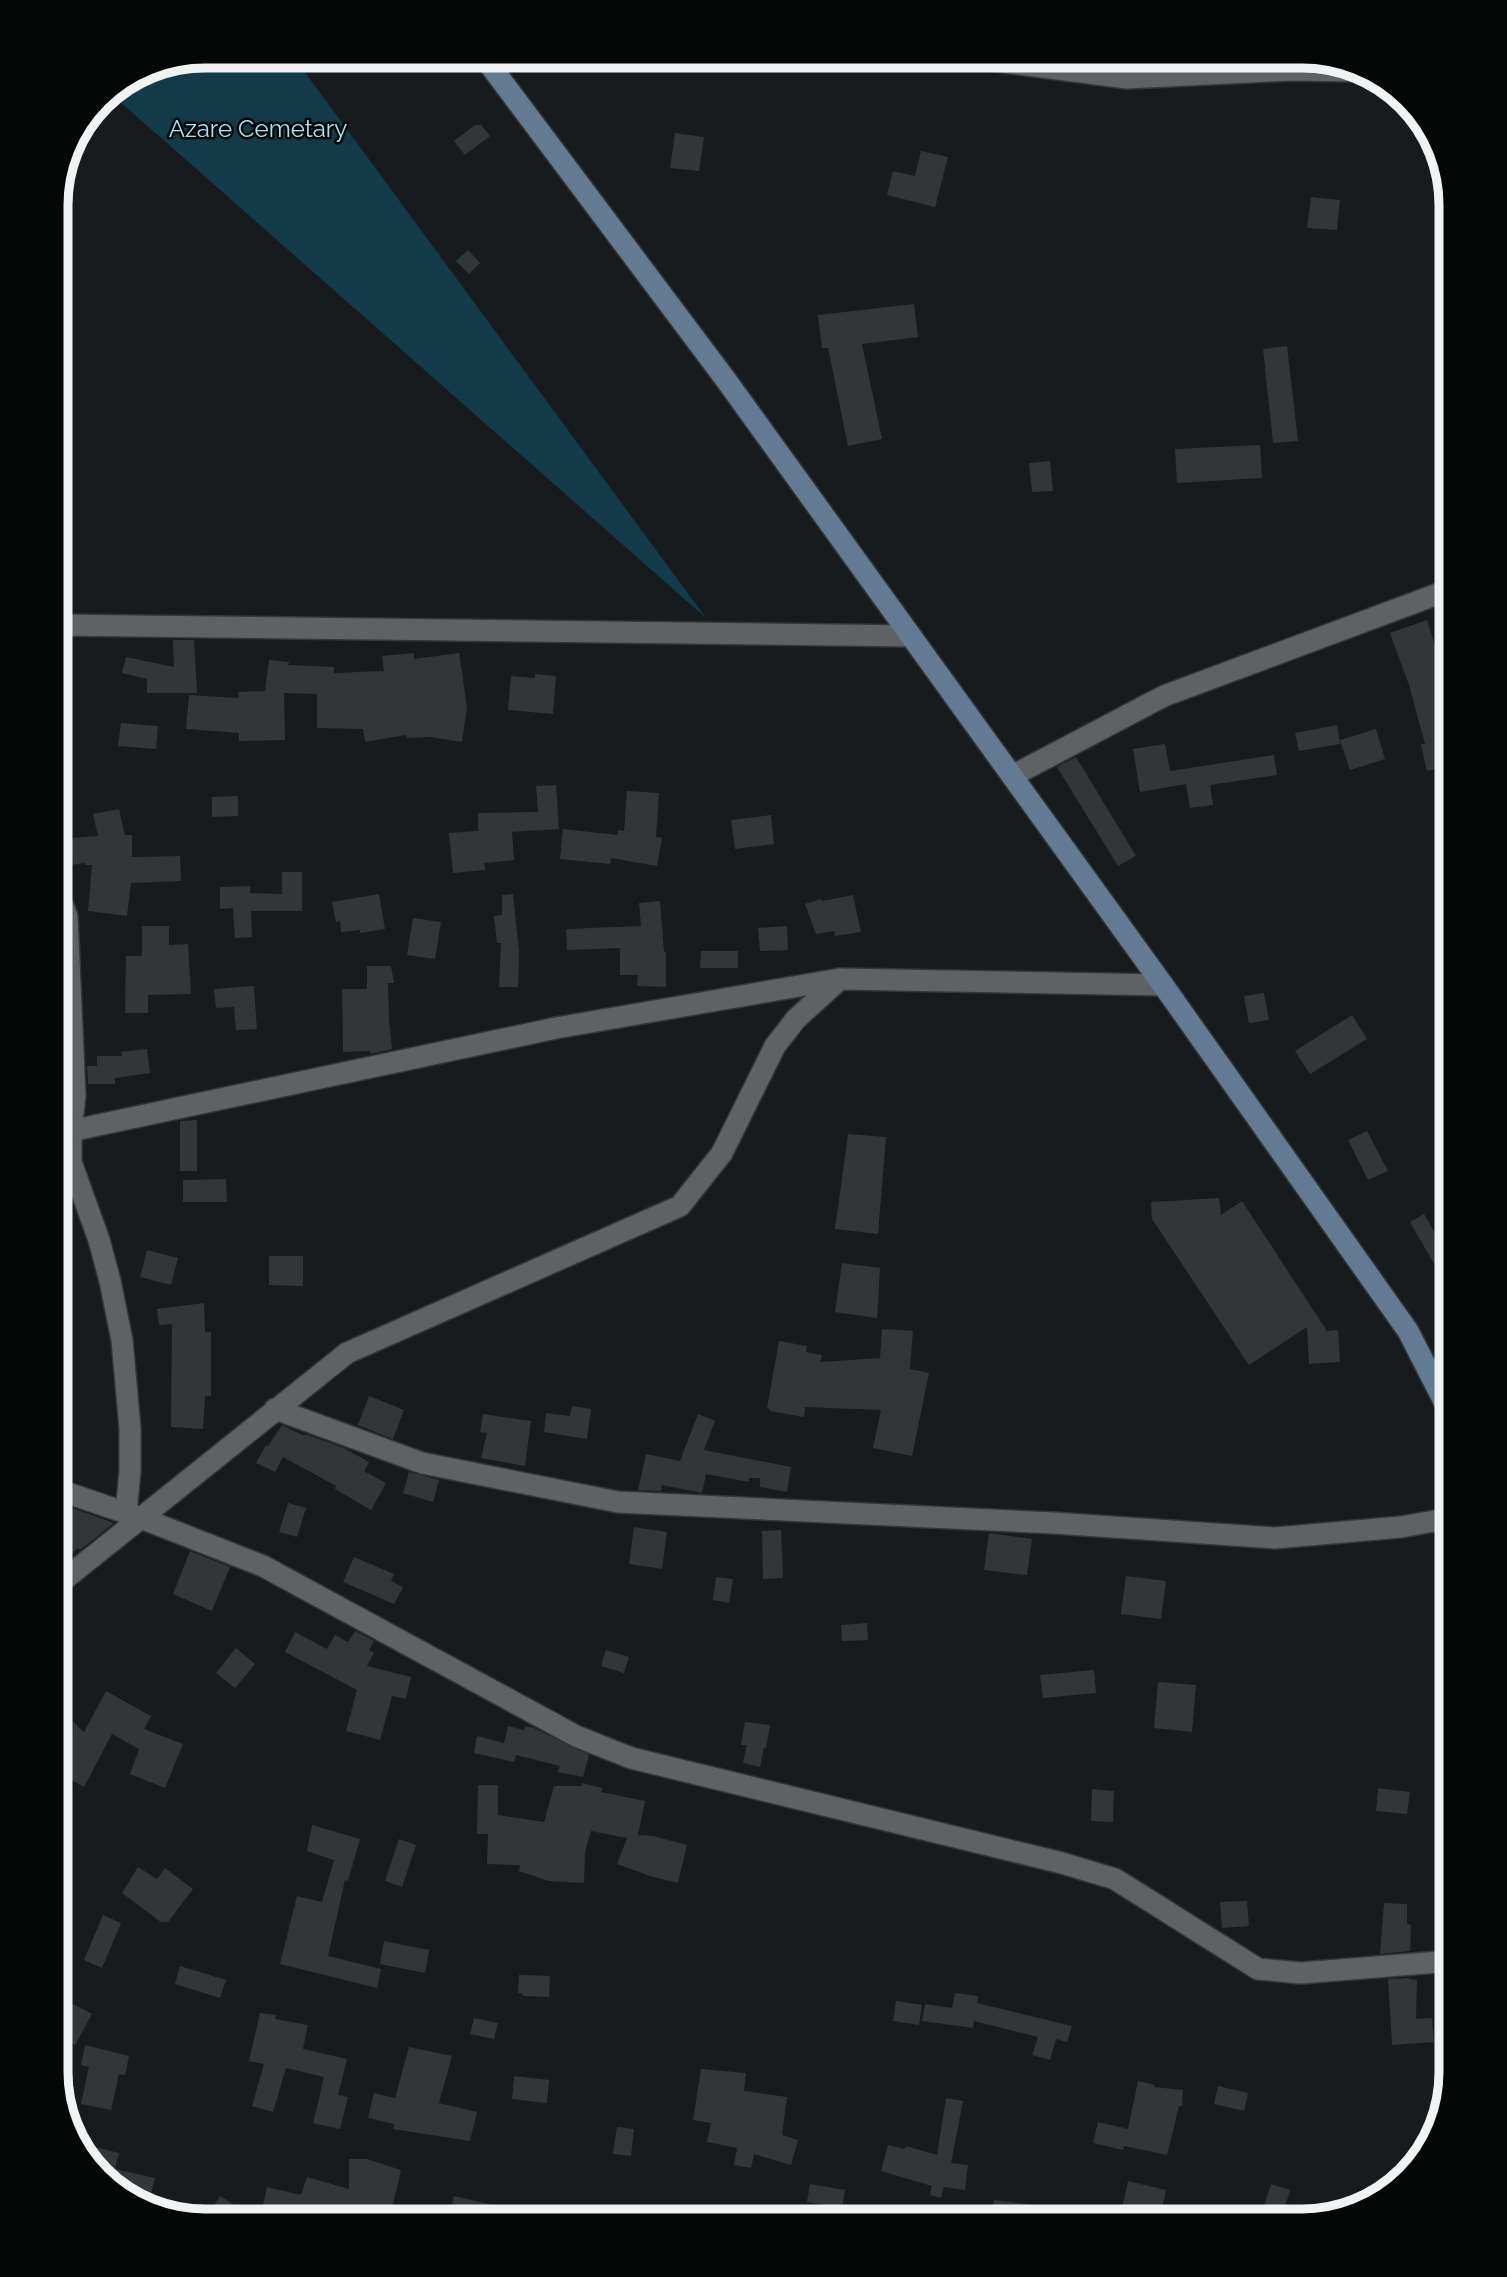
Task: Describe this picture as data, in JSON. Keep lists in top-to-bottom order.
{
  "parks": ["Azare Cemetary"]
}
